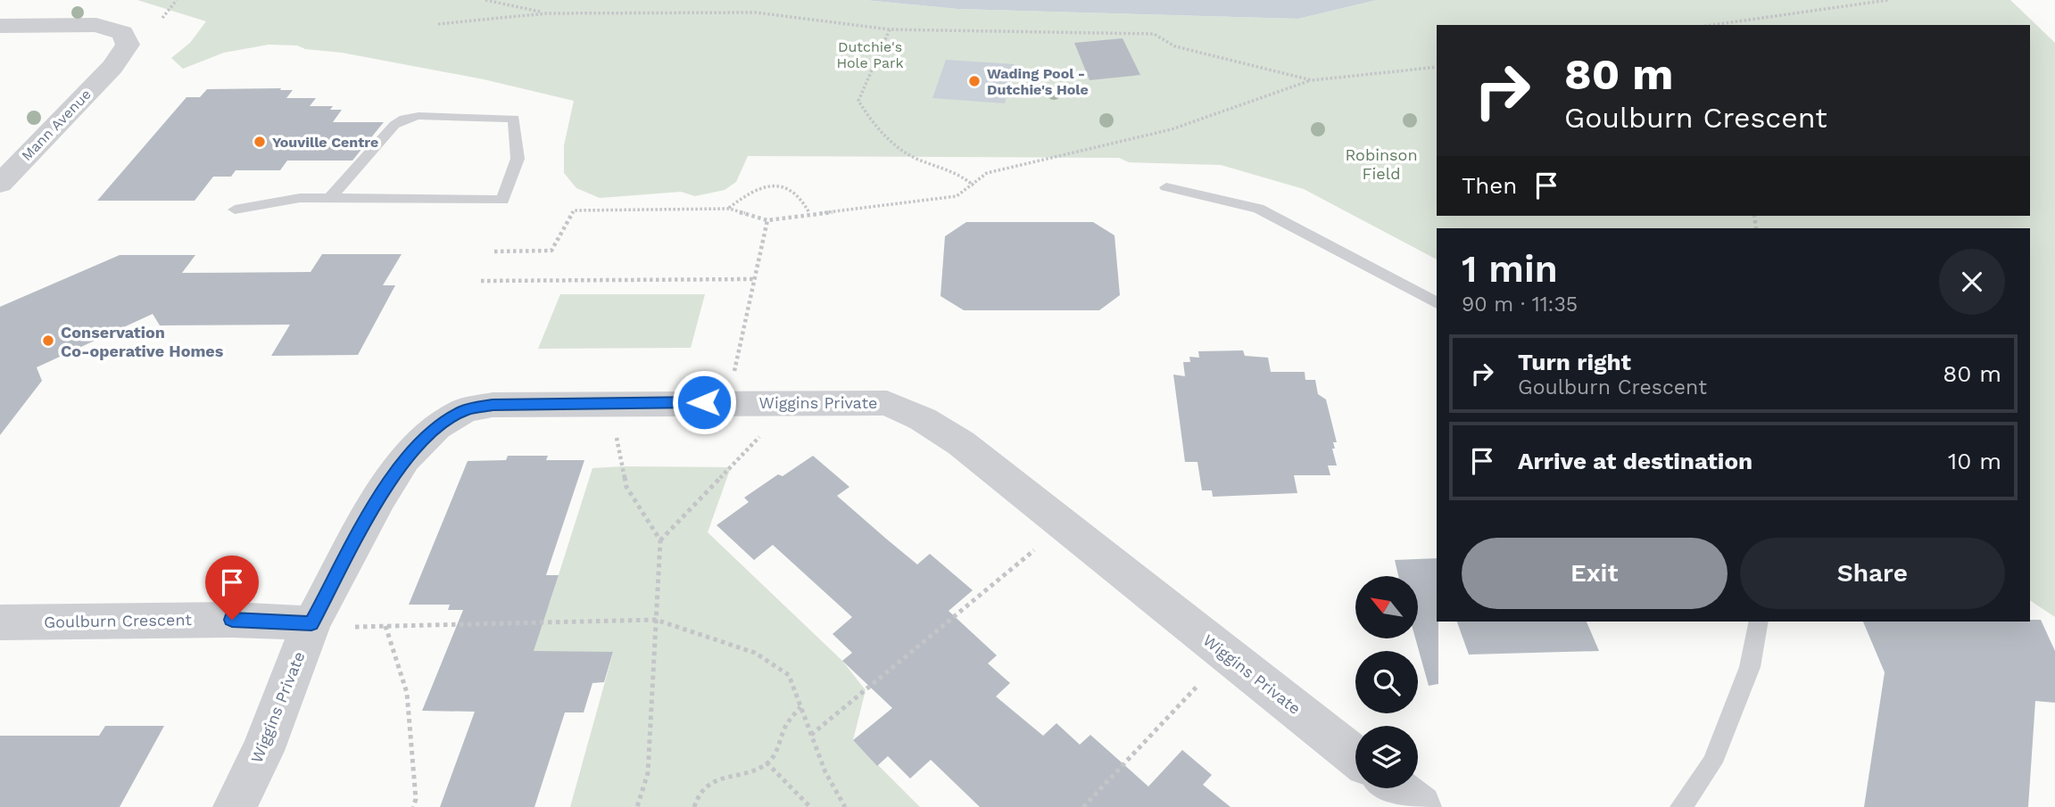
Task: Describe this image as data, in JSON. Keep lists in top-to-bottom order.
{
  "streets": {
    "street": ["Mann Avenue", "Wiggins Private", "Goulburn Crescent"]
  },
  "crossings": [
    ["Wiggins Private", "Goulburn Crescent"]
  ],
  "parks": ["Dutchie's Hole Park", "Robinson Field"],
  "places": ["Wading Pool - Dutchie's Hole", "Youville Centre", "Conservation Co-operative Homes"],
  "north": "top left",
  "page": {
    "turn": ["80 m", "Goulburn Crescent"],
    "then": "Then",
    "heading": ["1 min", "90 m · 11:35"],
    "list": [
      {
        "name": "Turn right",
        "note": "Goulburn Crescent",
        "value": "80 m"
      },
      {
        "name": "Arrive at destination",
        "value": "10 m"
      }
    ],
    "buttons": ["Exit", "Share"]
  }
}
